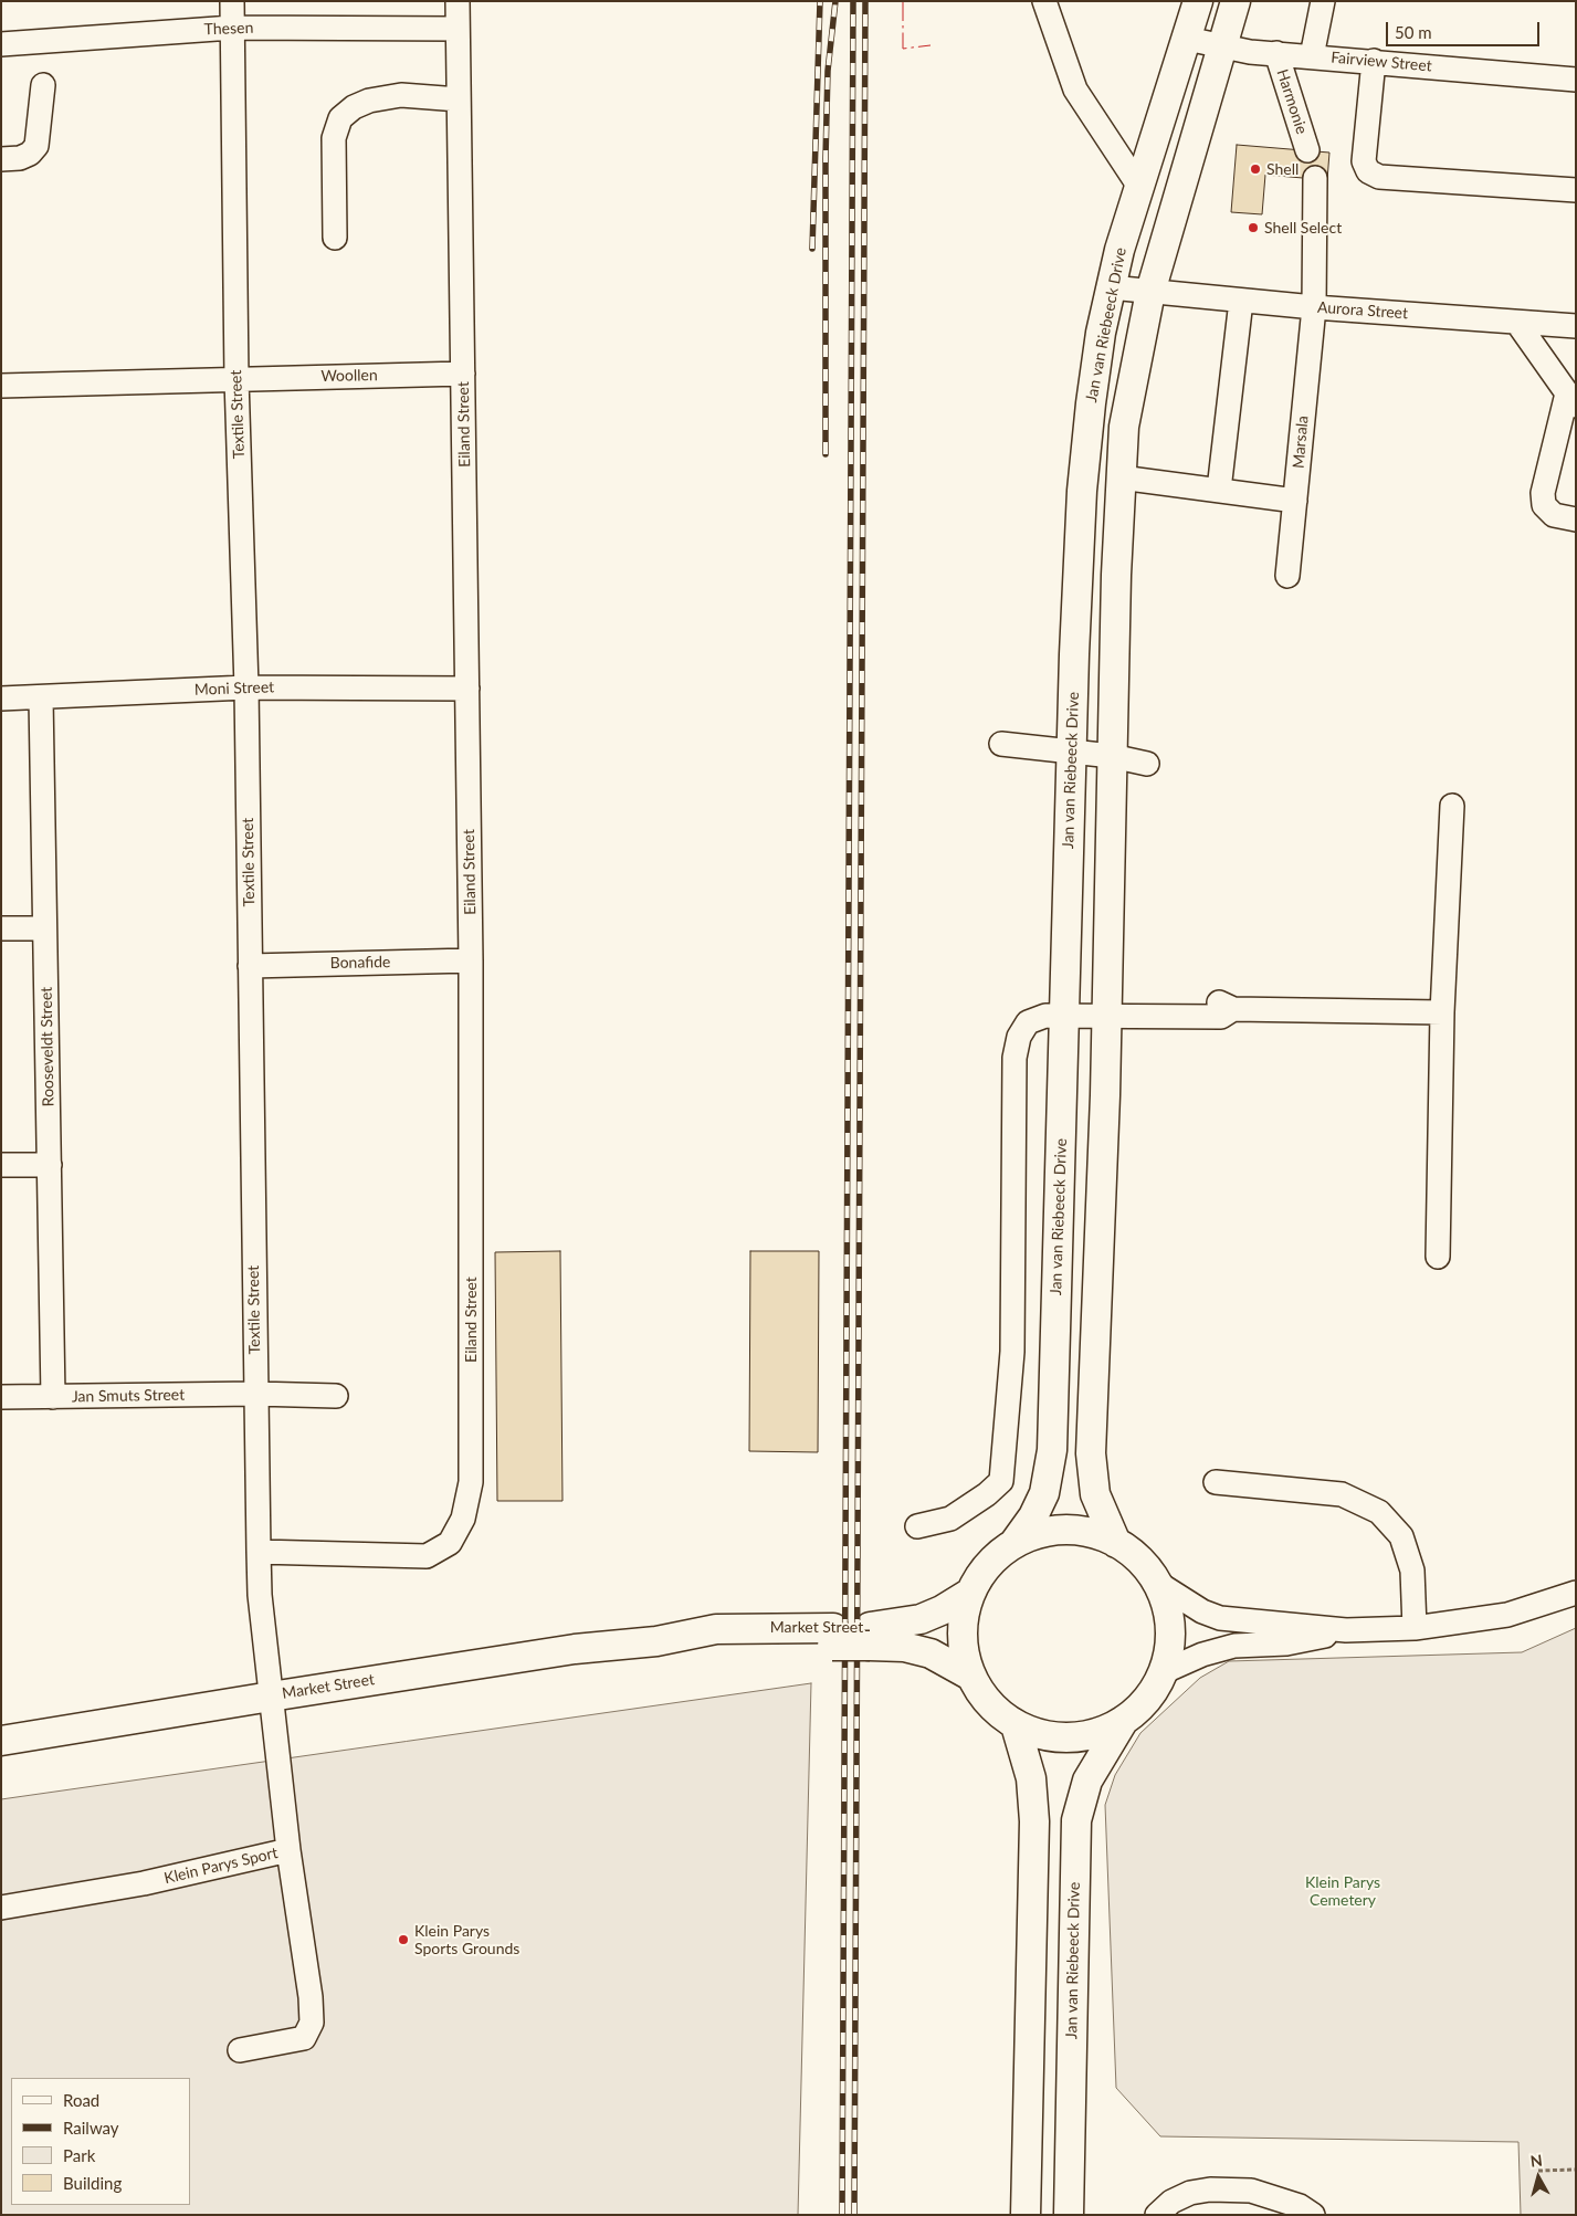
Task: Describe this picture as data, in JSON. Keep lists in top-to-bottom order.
{
  "streets": {
    "main road": ["Jan van Riebeeck Drive", "Market Street"],
    "street": [
      "Thesen",
      "Fairview Street",
      "Harmonie",
      "Aurora Street",
      "Woollen",
      "Textile Street",
      "Eiland Street",
      "Marsala",
      "Moni Street",
      "Bonafide",
      "Rooseveldt Street",
      "Jan Smuts Street",
      "Klein Parys Sport"
    ]
  },
  "crossings": [
    ["Thesen", "Textile Street"],
    ["Thesen", "Eiland Street"],
    ["Fairview Street", "Harmonie"],
    ["Fairview Street", "Jan van Riebeeck Drive"],
    ["Aurora Street", "Jan van Riebeeck Drive"],
    ["Aurora Street", "Marsala"],
    ["Woollen", "Textile Street"],
    ["Woollen", "Eiland Street"],
    ["Textile Street", "Eiland Street"],
    ["Textile Street", "Moni Street"],
    ["Textile Street", "Bonafide"],
    ["Textile Street", "Jan Smuts Street"],
    ["Textile Street", "Market Street"],
    ["Textile Street", "Klein Parys Sport"],
    ["Eiland Street", "Moni Street"],
    ["Eiland Street", "Bonafide"],
    ["Moni Street", "Rooseveldt Street"],
    ["Rooseveldt Street", "Jan Smuts Street"],
    ["Market Street", "Klein Parys Sport"]
  ],
  "parks": ["Klein Parys Cemetery"],
  "places": ["Shell", "Shell Select", "Klein Parys Sports Grounds"],
  "legend": [
    "Road",
    "Railway",
    "Park",
    "Building"
  ],
  "scale_bar": "50 m",
  "north": "top"
}
